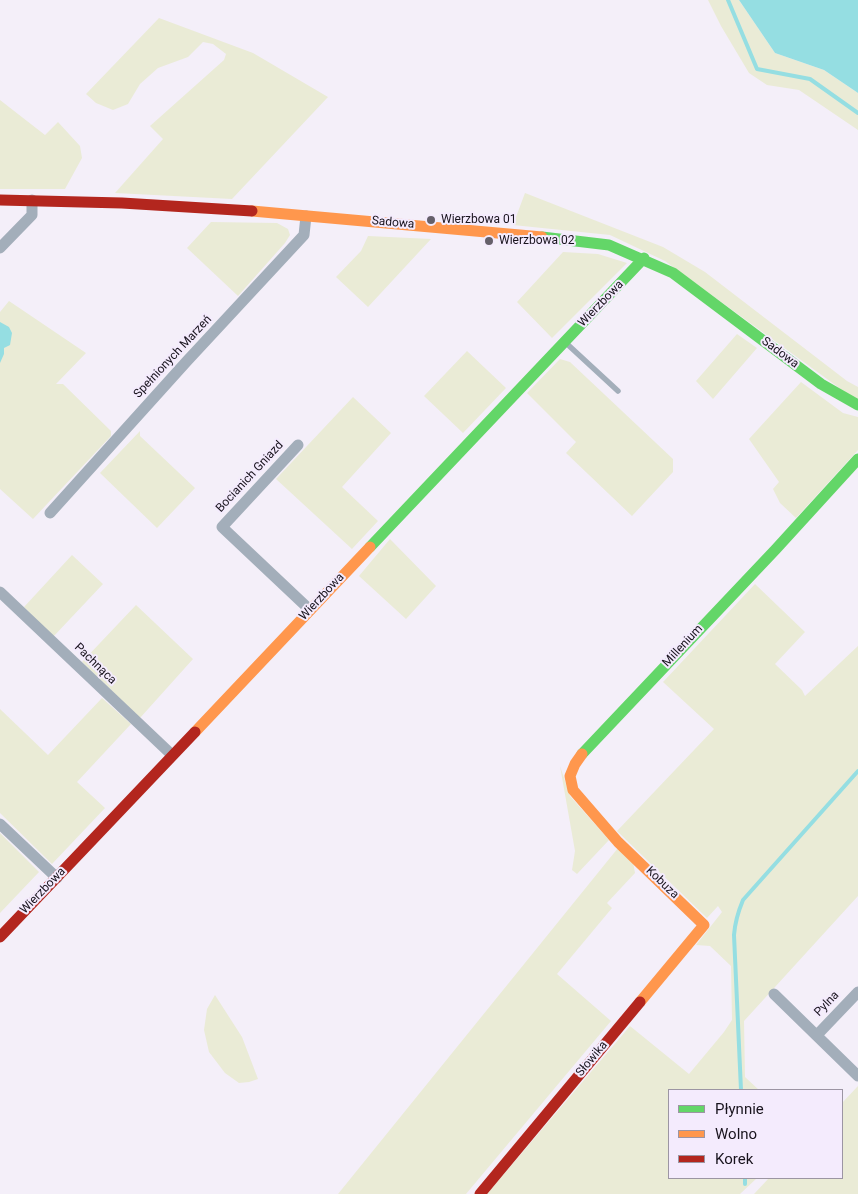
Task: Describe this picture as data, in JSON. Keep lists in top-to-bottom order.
{
  "streets": {
    "street": [
      "Sadowa",
      "Wierzbowa",
      "Spełnionych Marzeń",
      "Bocianich Gniazd",
      "Millenium",
      "Pachnąca",
      "Kobuza",
      "Pylna",
      "Słowika"
    ]
  },
  "crossings": [
    ["Sadowa", "Wierzbowa"],
    ["Sadowa", "Spełnionych Marzeń"],
    ["Wierzbowa", "Bocianich Gniazd"],
    ["Wierzbowa", "Pachnąca"],
    ["Millenium", "Kobuza"],
    ["Kobuza", "Słowika"]
  ],
  "places": ["Wierzbowa 01", "Wierzbowa 02"],
  "legend": ["Płynnie", "Wolno", "Korek"]
}
